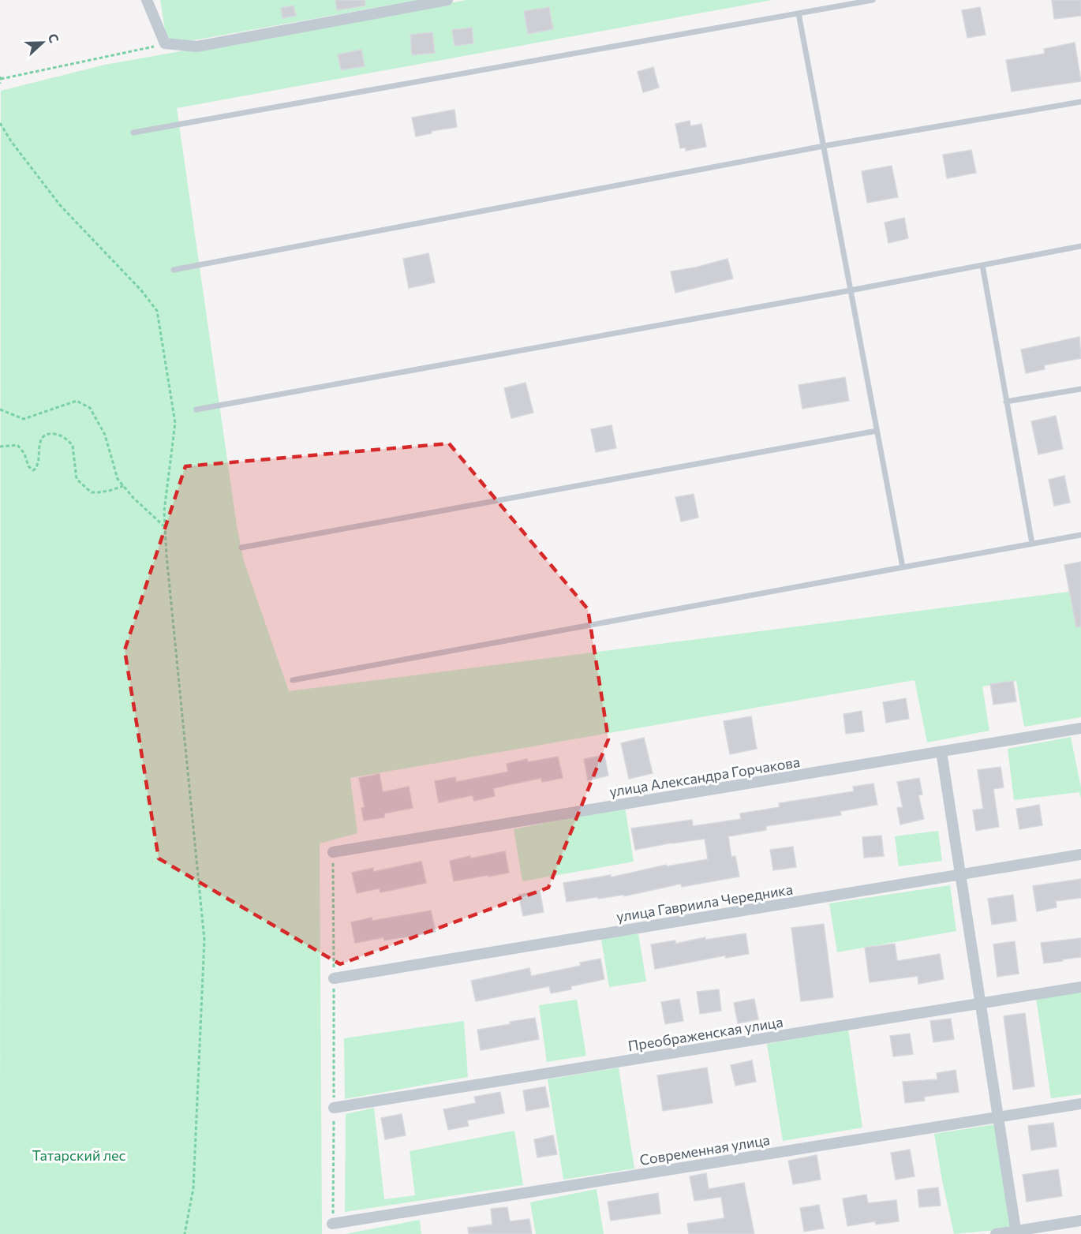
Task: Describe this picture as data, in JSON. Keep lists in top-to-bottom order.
{
  "streets": {
    "street": [
      "улица Александра Горчакова",
      "улица Гавриила Чередника",
      "Преображенская улица",
      "Современная улица"
    ]
  },
  "parks": ["Татарский лес"],
  "north": "right"
}
